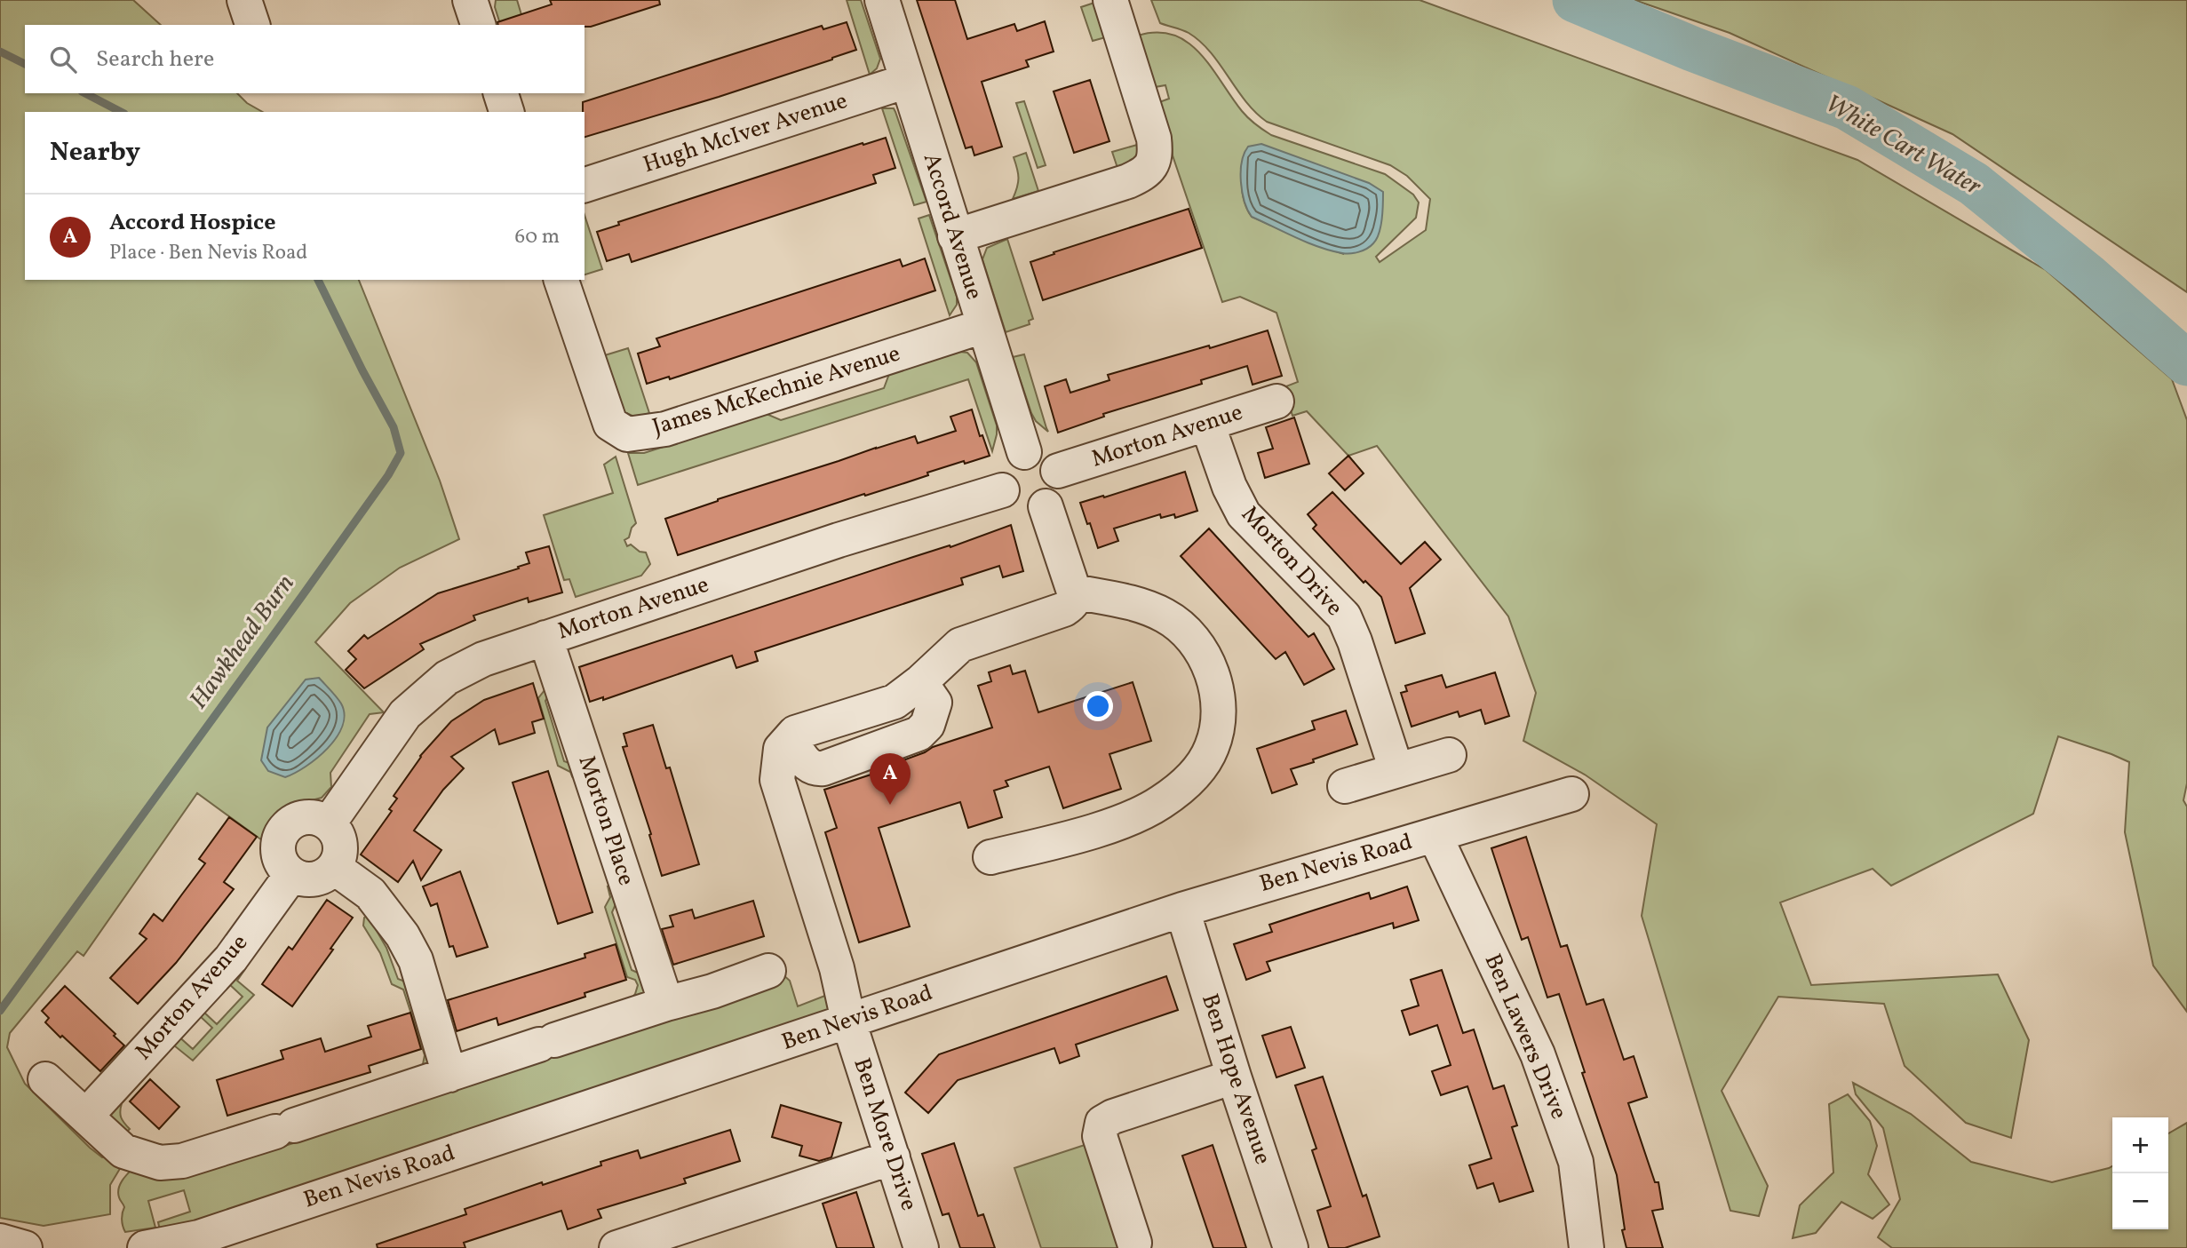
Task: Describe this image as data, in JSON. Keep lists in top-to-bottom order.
{
  "streets": {
    "street": [
      "Hugh McIver Avenue",
      "Accord Avenue",
      "James McKechnie Avenue",
      "Morton Avenue",
      "Morton Drive",
      "Morton Place",
      "Ben Nevis Road",
      "Ben Lawers Drive",
      "Ben Hope Avenue",
      "Ben More Drive"
    ]
  },
  "crossings": [
    ["Hugh McIver Avenue", "Accord Avenue"],
    ["Accord Avenue", "James McKechnie Avenue"],
    ["Accord Avenue", "Morton Avenue"],
    ["Morton Avenue", "Morton Drive"],
    ["Morton Avenue", "Morton Place"],
    ["Ben Nevis Road", "Ben Lawers Drive"],
    ["Ben Nevis Road", "Ben Hope Avenue"],
    ["Ben Nevis Road", "Ben More Drive"]
  ],
  "water": ["White Cart Water", "Hawkhead Burn"],
  "page": {
    "search": "Search here",
    "heading": "Nearby",
    "list": [
      {
        "mark": "A",
        "name": "Accord Hospice",
        "note": "Place · Ben Nevis Road",
        "value": "60 m"
      }
    ],
    "pins": "A",
    "map_buttons": ["+", "−"]
  }
}
